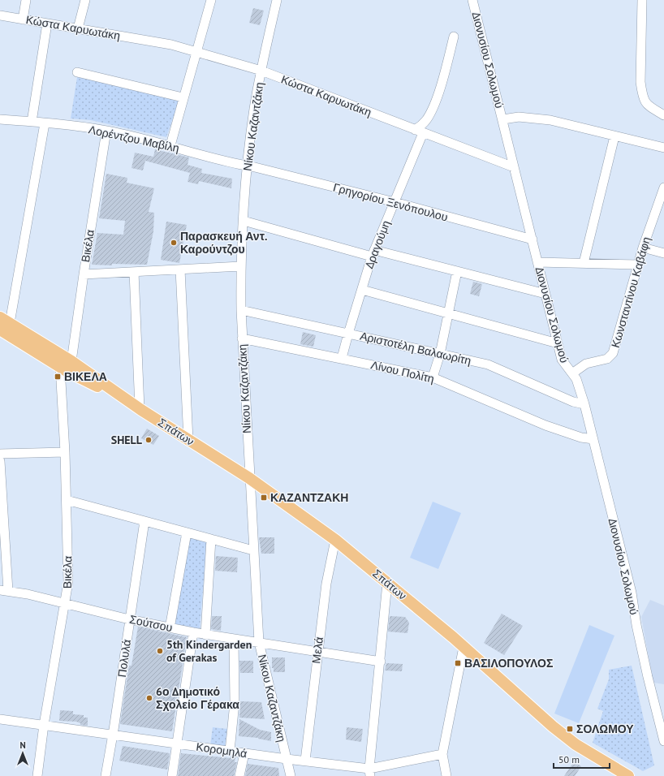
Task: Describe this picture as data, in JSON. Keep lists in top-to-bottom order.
{
  "streets": {
    "main road": ["Σπάτων"],
    "street": [
      "Κώστα Καρυωτάκη",
      "Διονυσίου Σολωμού",
      "Νίκου Καζαντζάκη",
      "Λορέντζου Μαβίλη",
      "Γρηγορίου Ξενόπουλου",
      "Δραγούμη",
      "Βικέλα",
      "Κωνσταντίνου Καβάφη",
      "Αριστοτέλη Βαλαωρίτη",
      "Λίνου Πολίτη",
      "Σούτσου",
      "Μελά",
      "Πολυλά",
      "Κορομηλά"
    ]
  },
  "crossings": [
    ["Κώστα Καρυωτάκη", "Διονυσίου Σολωμού"],
    ["Κώστα Καρυωτάκη", "Νίκου Καζαντζάκη"],
    ["Κώστα Καρυωτάκη", "Δραγούμη"],
    ["Διονυσίου Σολωμού", "Γρηγορίου Ξενόπουλου"],
    ["Διονυσίου Σολωμού", "Κωνσταντίνου Καβάφη"],
    ["Διονυσίου Σολωμού", "Αριστοτέλη Βαλαωρίτη"],
    ["Διονυσίου Σολωμού", "Λίνου Πολίτη"],
    ["Νίκου Καζαντζάκη", "Λορέντζου Μαβίλη"],
    ["Νίκου Καζαντζάκη", "Γρηγορίου Ξενόπουλου"],
    ["Νίκου Καζαντζάκη", "Αριστοτέλη Βαλαωρίτη"],
    ["Νίκου Καζαντζάκη", "Λίνου Πολίτη"],
    ["Νίκου Καζαντζάκη", "Σπάτων"],
    ["Νίκου Καζαντζάκη", "Σούτσου"],
    ["Νίκου Καζαντζάκη", "Κορομηλά"],
    ["Λορέντζου Μαβίλη", "Γρηγορίου Ξενόπουλου"],
    ["Λορέντζου Μαβίλη", "Βικέλα"],
    ["Γρηγορίου Ξενόπουλου", "Δραγούμη"],
    ["Δραγούμη", "Αριστοτέλη Βαλαωρίτη"],
    ["Δραγούμη", "Λίνου Πολίτη"],
    ["Βικέλα", "Σπάτων"],
    ["Βικέλα", "Σούτσου"],
    ["Βικέλα", "Κορομηλά"],
    ["Σπάτων", "Μελά"],
    ["Σούτσου", "Μελά"],
    ["Σούτσου", "Πολυλά"],
    ["Μελά", "Κορομηλά"],
    ["Πολυλά", "Κορομηλά"]
  ],
  "places": {
    "other": [
      "Παρασκευή Αντ. Καρούντζου",
      "SHELL",
      "5th Kindergarden of Gerakas",
      "6ο Δημοτικό Σχολείο Γέρακα"
    ],
    "transit": [
      "ΒΙΚΕΛΑ",
      "ΚΑΖΑΝΤΖΑΚΗ",
      "ΒΑΣΙΛΟΠΟΥΛΟΣ",
      "ΣΟΛΩΜΟΥ"
    ]
  },
  "scale_bar": "50 m",
  "north": "top"
}
